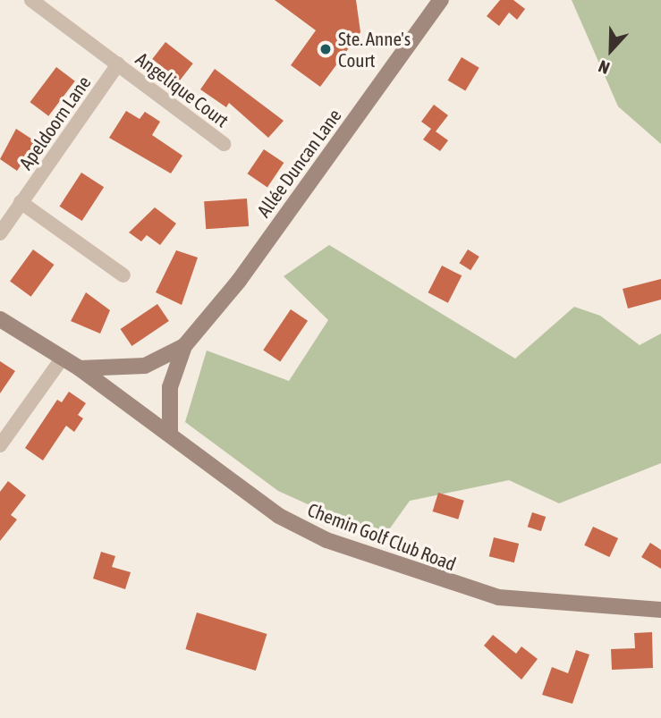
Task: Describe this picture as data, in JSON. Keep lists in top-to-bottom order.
{
  "streets": {
    "street": [
      "Angelique Court",
      "Apeldoorn Lane",
      "Allée Duncan Lane",
      "Chemin Golf Club Road"
    ]
  },
  "crossings": [
    ["Angelique Court", "Apeldoorn Lane"]
  ],
  "places": ["Ste. Anne's Court"],
  "north": "bottom"
}
